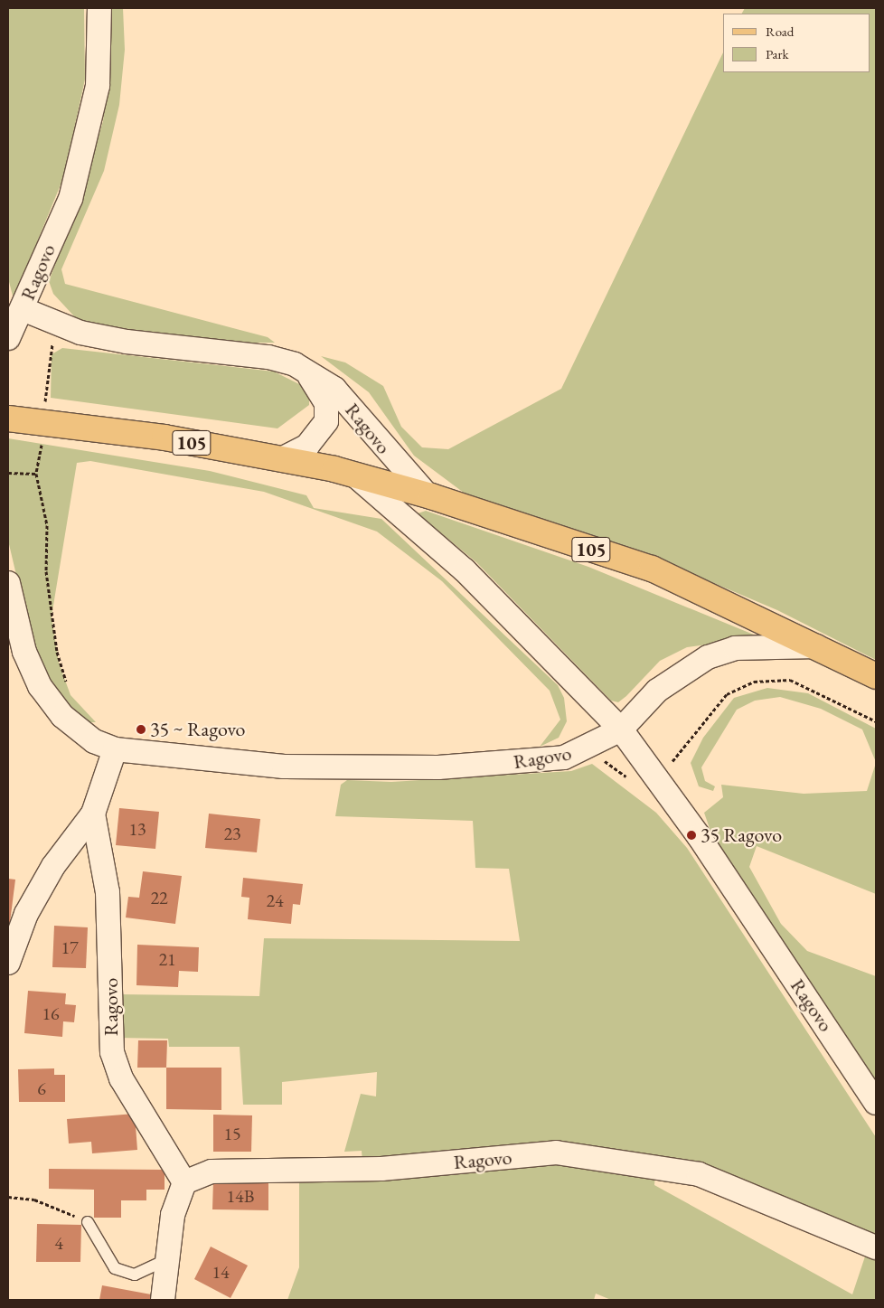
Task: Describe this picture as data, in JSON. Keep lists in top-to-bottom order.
{
  "streets": {
    "main road": ["105"],
    "street": ["Ragovo"]
  },
  "crossings": [
    ["Ragovo", "105"]
  ],
  "places": ["35 ~ Ragovo", "35 Ragovo"],
  "house_numbers": [
    "13",
    "23",
    "22",
    "24",
    "17",
    "21",
    "16",
    "6",
    "15",
    "14B",
    "4",
    "14"
  ],
  "legend": ["Road", "Park"]
}
